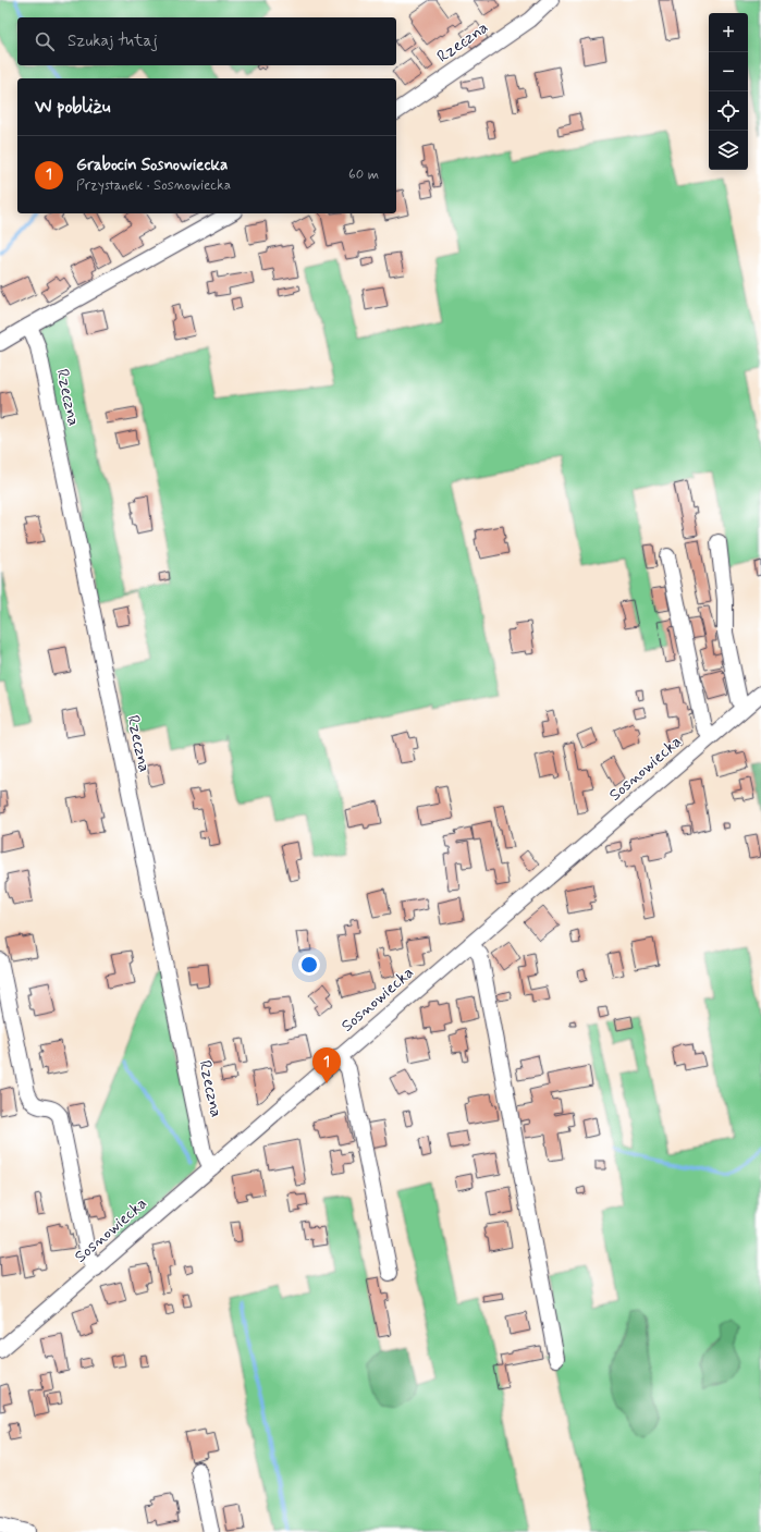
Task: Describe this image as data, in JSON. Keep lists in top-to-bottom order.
{
  "streets": {
    "street": ["Rzeczna", "Sosnowiecka"]
  },
  "crossings": [
    ["Rzeczna", "Sosnowiecka"]
  ],
  "page": {
    "map_buttons": ["+", "−"],
    "search": "Szukaj tutaj",
    "heading": "W pobliżu",
    "list": [
      {
        "mark": "1",
        "name": "Grabocin Sosnowiecka",
        "note": "Przystanek · Sosnowiecka",
        "value": "60 m"
      }
    ],
    "pins": "1"
  }
}
